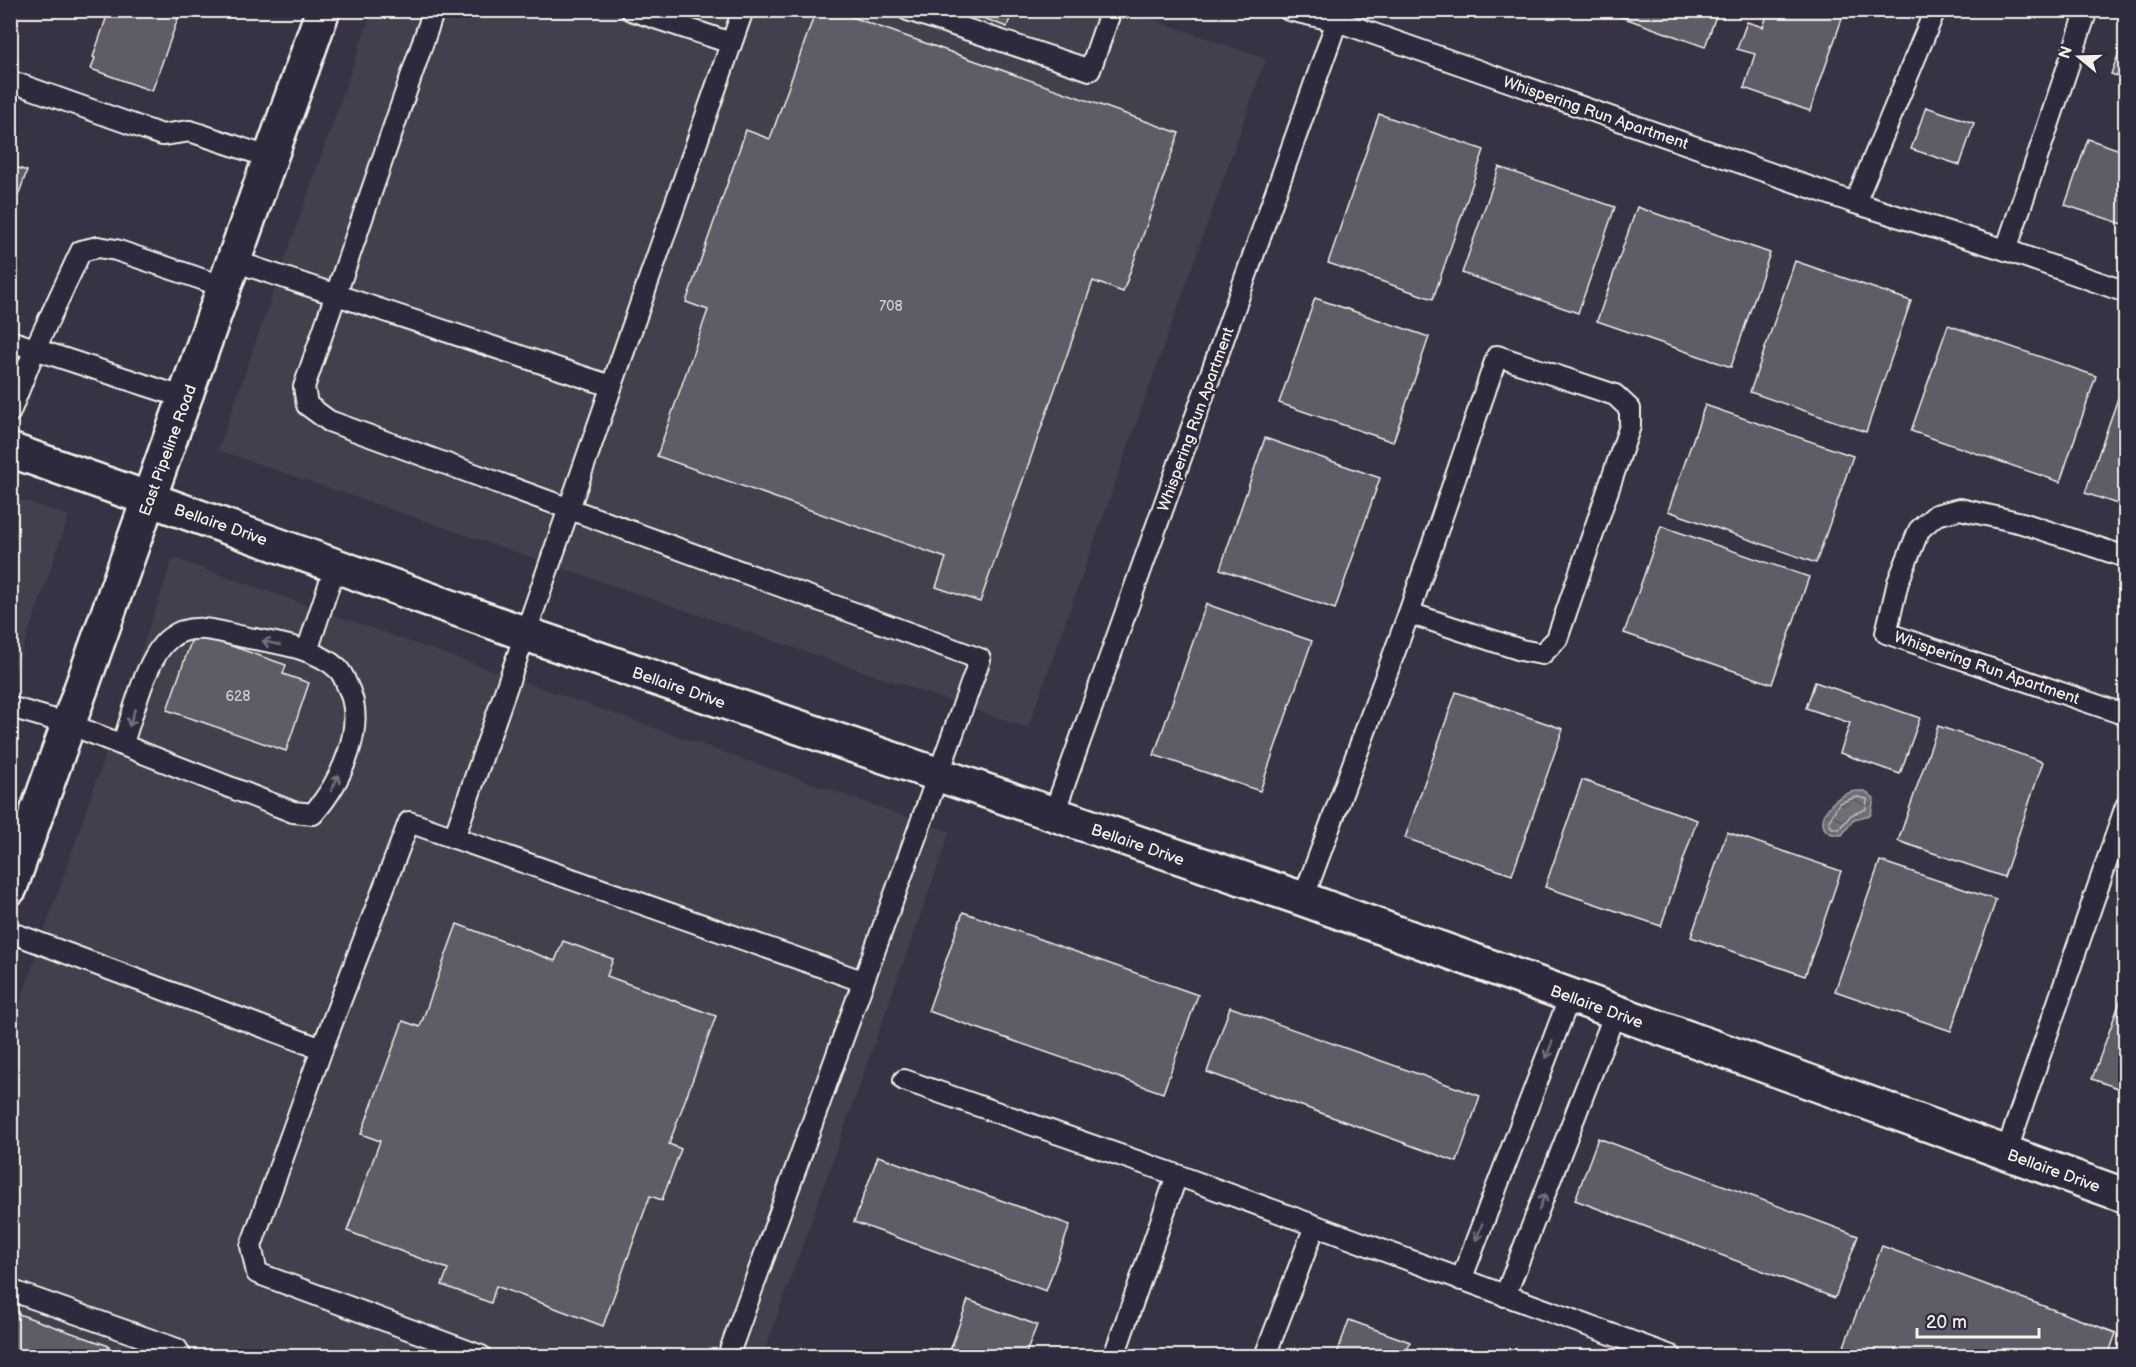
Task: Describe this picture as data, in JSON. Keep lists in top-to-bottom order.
{
  "streets": {
    "street": ["East Pipeline Road", "Bellaire Drive"],
    "lane": ["Whispering Run Apartment"]
  },
  "crossings": [
    ["Whispering Run Apartment", "Bellaire Drive"],
    ["East Pipeline Road", "Bellaire Drive"]
  ],
  "house_numbers": ["708", "628"],
  "scale_bar": "20 m",
  "north": "left"
}
